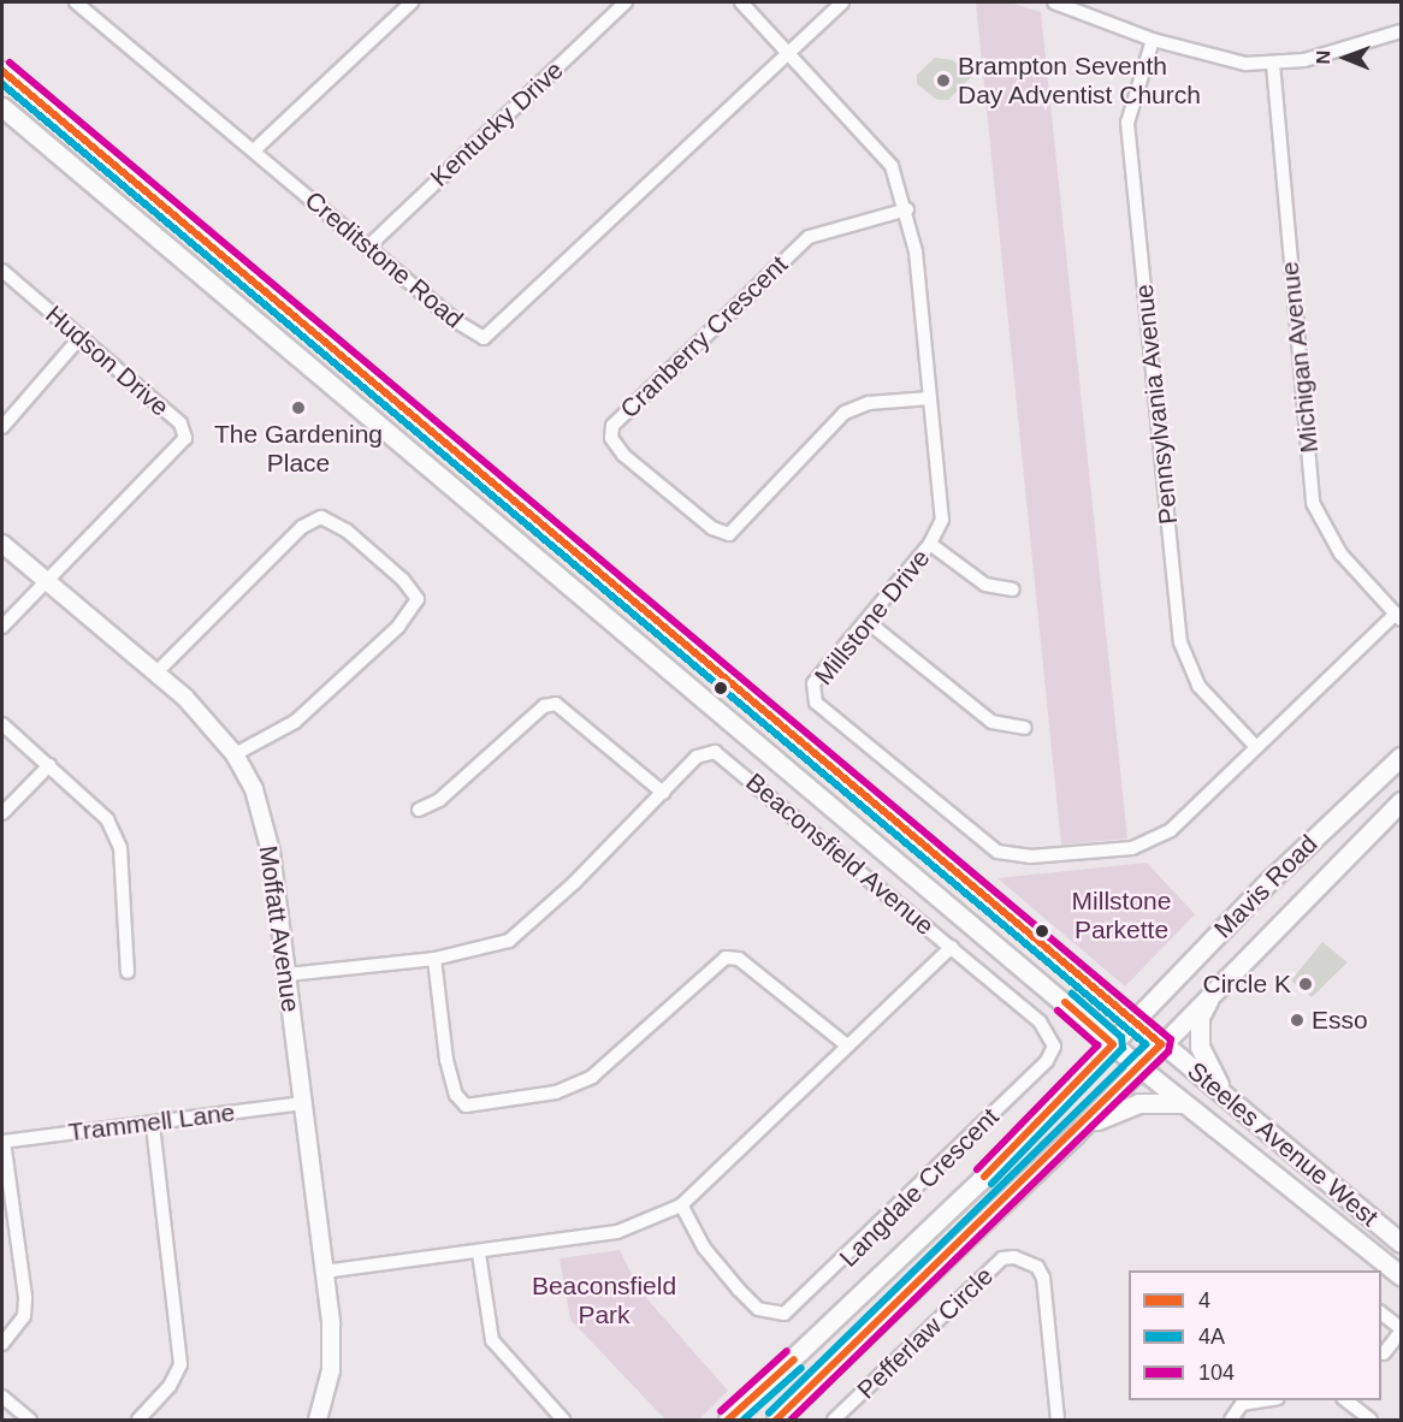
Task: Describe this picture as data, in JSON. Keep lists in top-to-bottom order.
{
  "streets": {
    "main road": ["Mavis Road", "Steeles Avenue West"],
    "street": [
      "Kentucky Drive",
      "Creditstone Road",
      "Cranberry Crescent",
      "Michigan Avenue",
      "Hudson Drive",
      "Pennsylvania Avenue",
      "Millstone Drive",
      "Beaconsfield Avenue",
      "Moffatt Avenue",
      "Trammell Lane",
      "Langdale Crescent",
      "Pefferlaw Circle"
    ]
  },
  "crossings": [
    ["Kentucky Drive", "Creditstone Road"],
    ["Creditstone Road", "Millstone Drive"],
    ["Cranberry Crescent", "Millstone Drive"],
    ["Michigan Avenue", "Millstone Drive"],
    ["Hudson Drive", "Moffatt Avenue"],
    ["Pennsylvania Avenue", "Millstone Drive"],
    ["Beaconsfield Avenue", "Moffatt Avenue"],
    ["Beaconsfield Avenue", "Langdale Crescent"],
    ["Mavis Road", "Steeles Avenue West"],
    ["Moffatt Avenue", "Trammell Lane"]
  ],
  "parks": ["Millstone Parkette", "Beaconsfield Park"],
  "places": [
    "Brampton Seventh Day Adventist Church",
    "The Gardening Place",
    "Circle K",
    "Esso"
  ],
  "lines": ["transit line 104", "transit line 4", "transit line 4A"],
  "legend": ["4", "4A", "104"],
  "north": "left"
}
